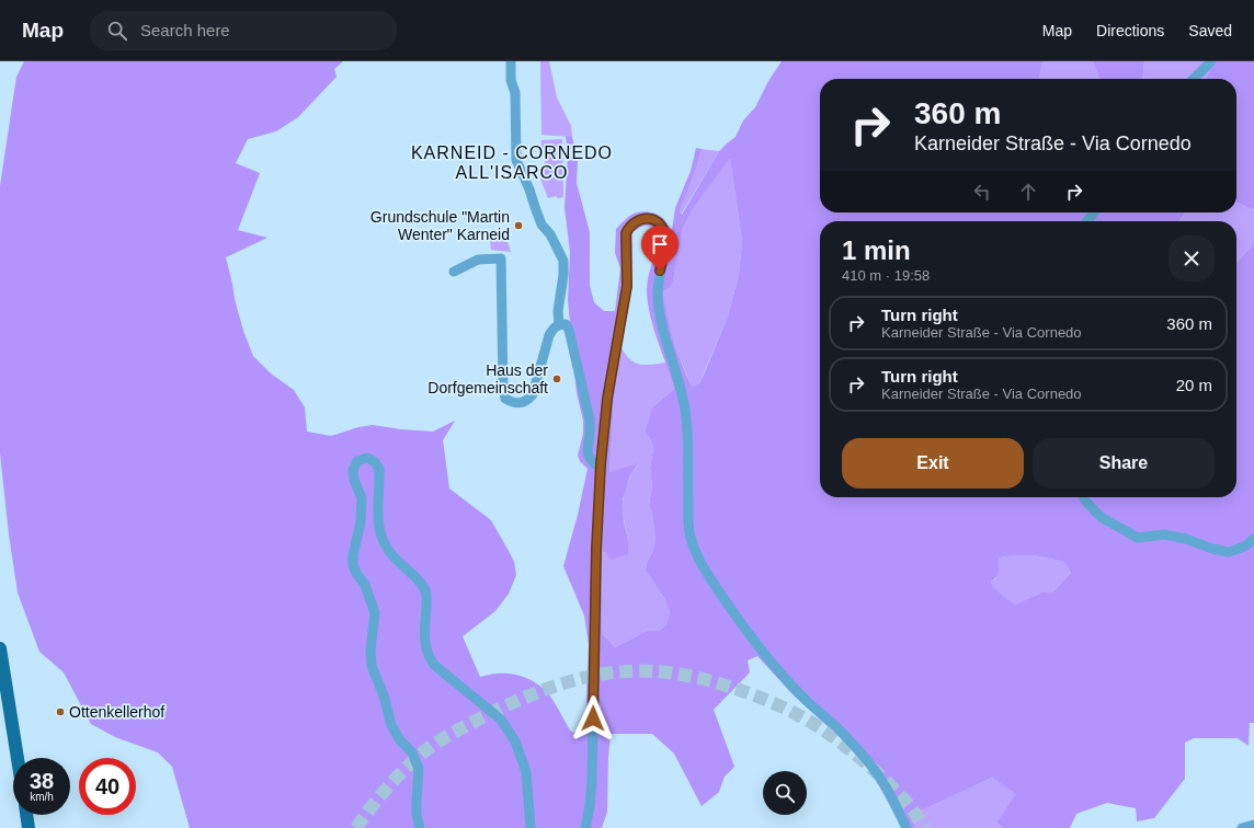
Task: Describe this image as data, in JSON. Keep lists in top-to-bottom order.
{
  "districts": ["KARNEID - CORNEDO ALL'ISARCO"],
  "places": ["Grundschule \"Martin Wenter\" Karneid", "Haus der Dorfgemeinschaft", "Ottenkellerhof"],
  "page": {
    "header": "Map",
    "search": "Search here",
    "nav": ["Map", "Directions", "Saved"],
    "turn": ["360 m", "Karneider Straße - Via Cornedo"],
    "heading": ["1 min", "410 m · 19:58"],
    "list": [
      {
        "name": "Turn right",
        "note": "Karneider Straße - Via Cornedo",
        "value": "360 m"
      },
      {
        "name": "Turn right",
        "note": "Karneider Straße - Via Cornedo",
        "value": "20 m"
      }
    ],
    "buttons": ["Exit", "Share"],
    "speed": "38 km/h",
    "limit": "40"
  }
}
